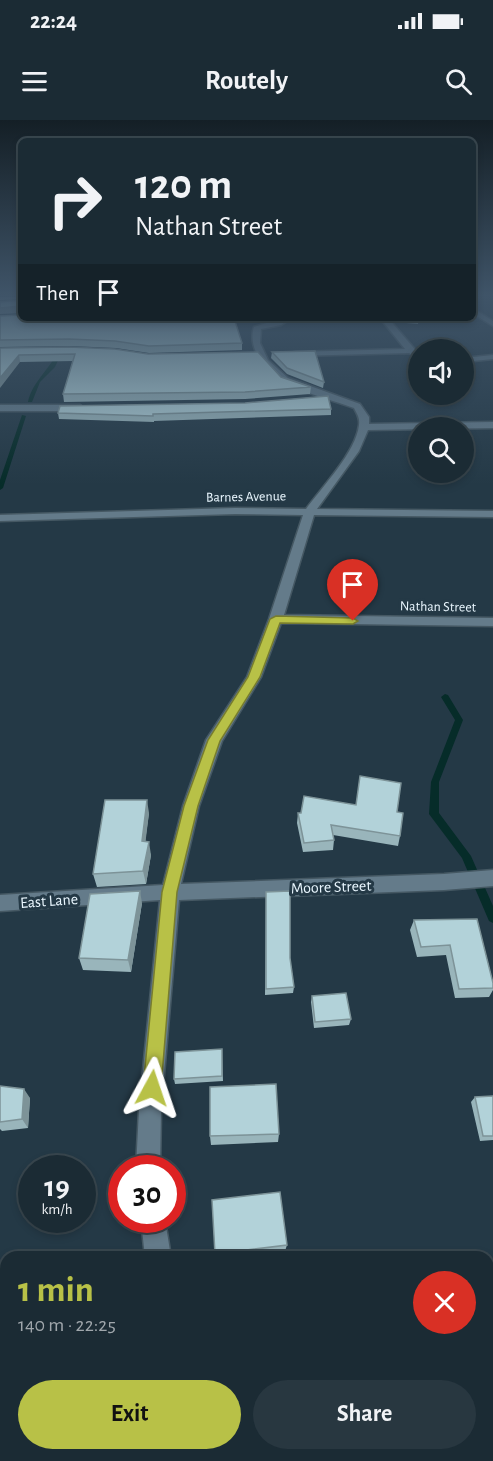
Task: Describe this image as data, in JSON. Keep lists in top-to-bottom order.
{
  "streets": {
    "street": [
      "Barnes Avenue",
      "Nathan Street",
      "Moore Street",
      "East Lane"
    ]
  },
  "crossings": [
    ["Moore Street", "East Lane"]
  ],
  "page": {
    "status": "22:24",
    "header": "Routely",
    "turn": ["120 m", "Nathan Street"],
    "then": "Then",
    "speed": "19 km/h",
    "limit": "30",
    "heading": ["1 min", "140 m · 22:25"],
    "buttons": ["Exit", "Share"]
  }
}
